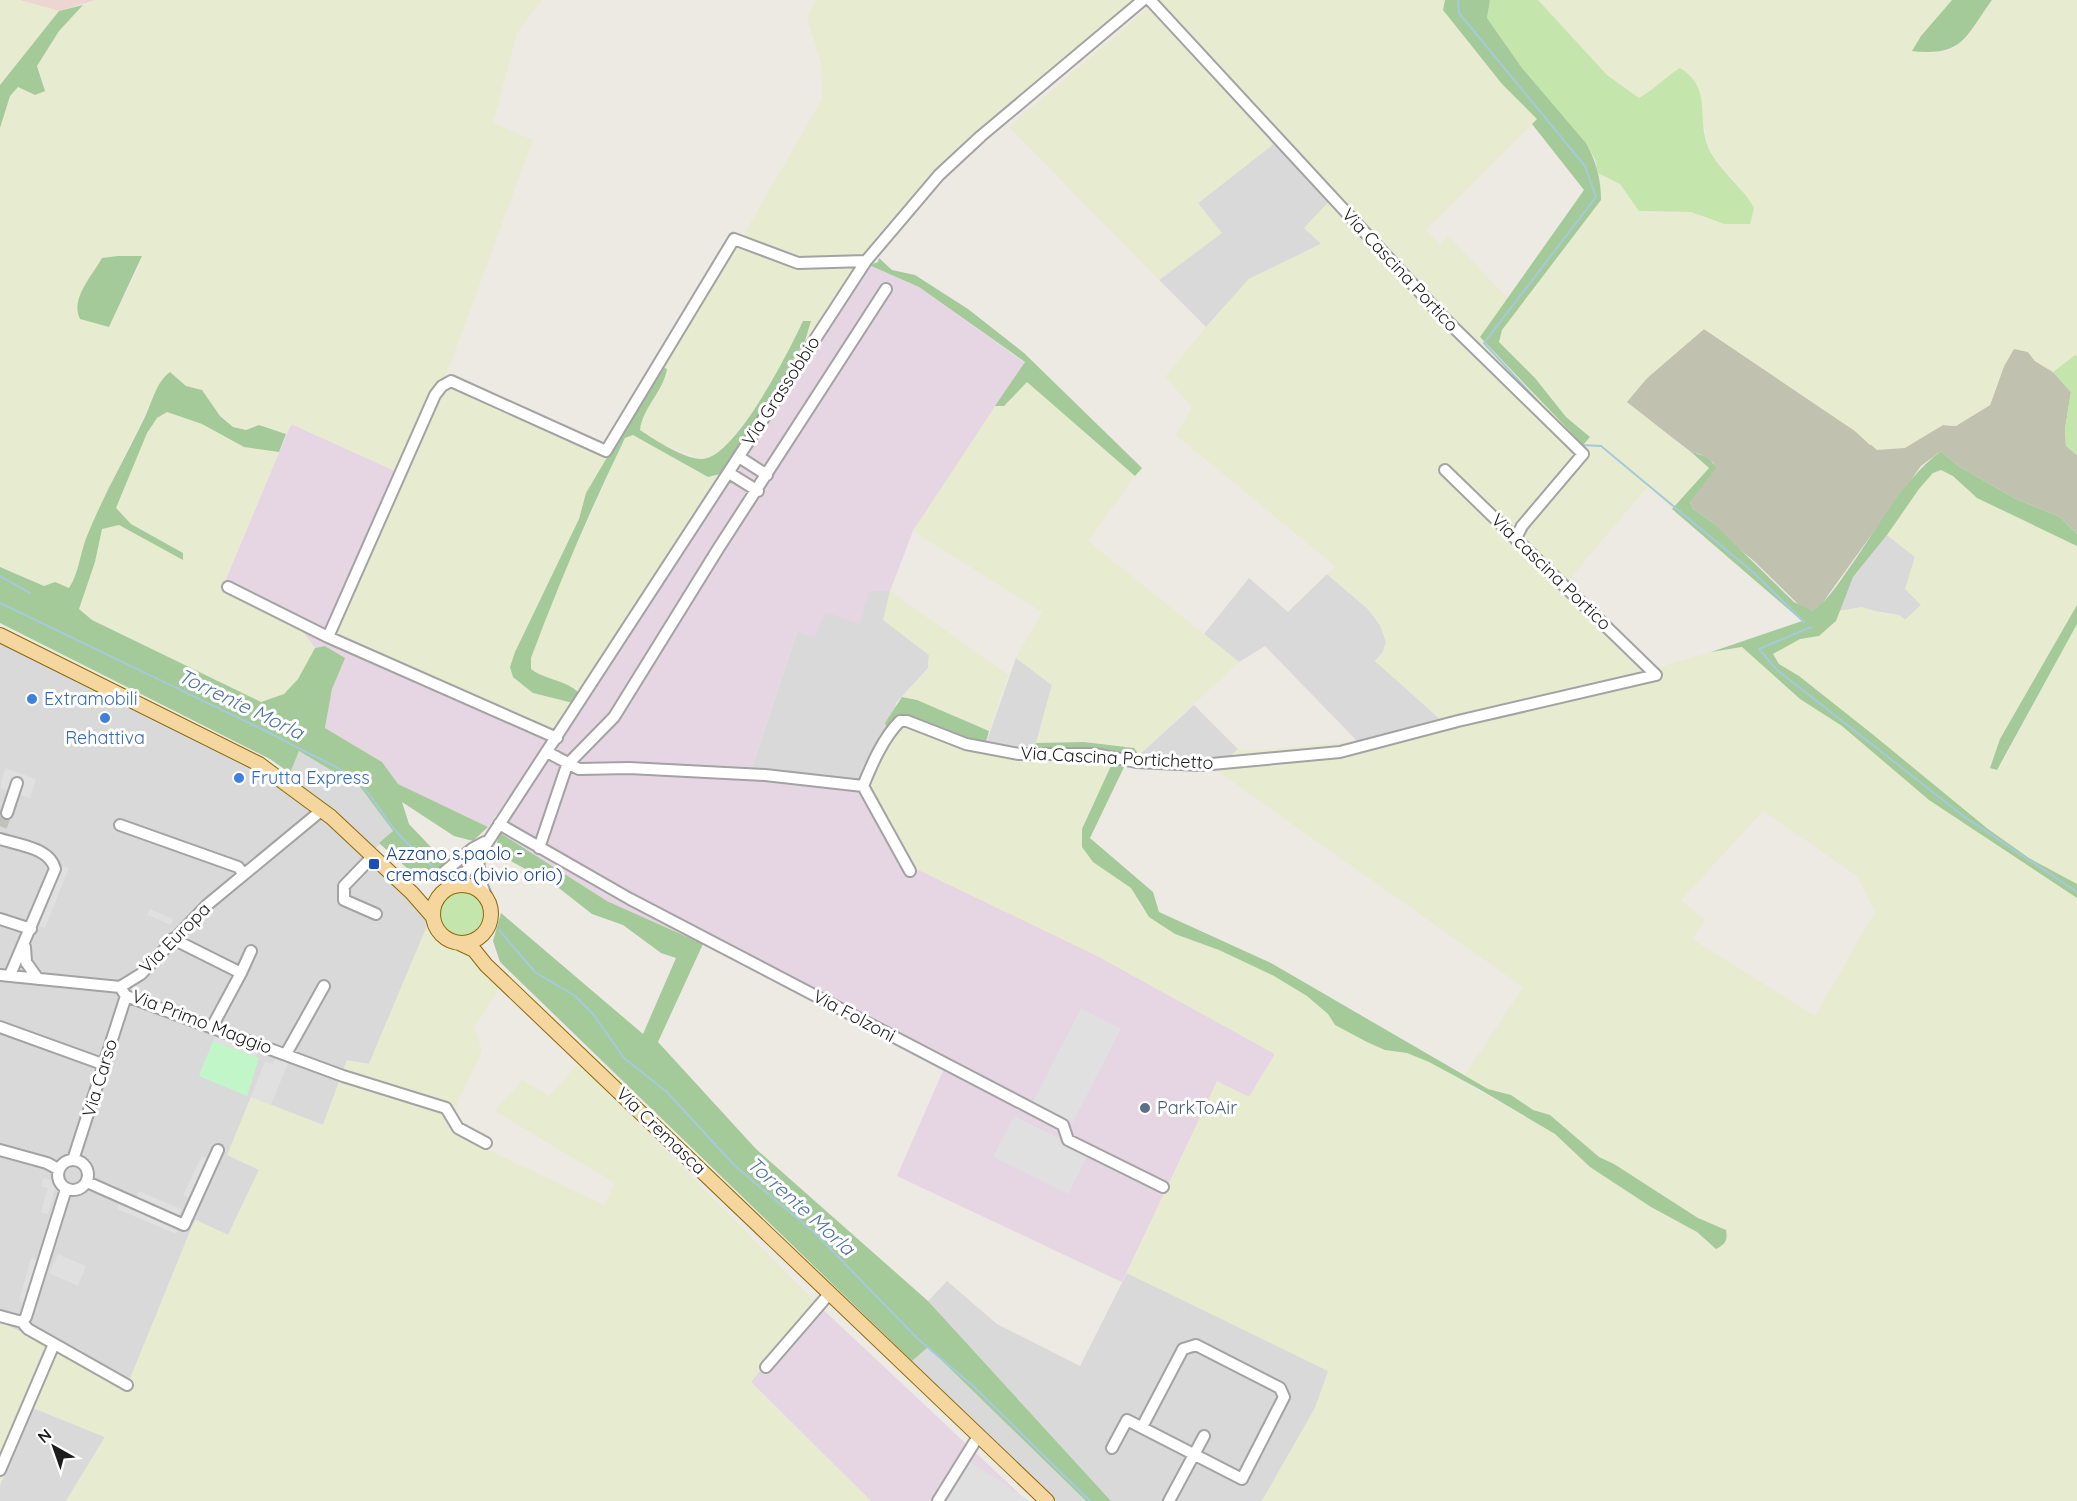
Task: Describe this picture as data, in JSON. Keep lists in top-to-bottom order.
{
  "streets": {
    "main road": ["Via Cremasca"],
    "street": [
      "Via Cascina Portico",
      "Via Grassobbio",
      "Via cascina Portico",
      "Via Cascina Portichetto",
      "Via Europa",
      "Via Folzoni",
      "Via Primo Maggio",
      "Via Carso"
    ]
  },
  "crossings": [
    ["Via Cascina Portico", "Via cascina Portico"],
    ["Via Grassobbio", "Via Folzoni"],
    ["Via Grassobbio", "Via Cremasca"],
    ["Via cascina Portico", "Via Cascina Portichetto"],
    ["Via Europa", "Via Primo Maggio"],
    ["Via Europa", "Via Carso"],
    ["Via Primo Maggio", "Via Carso"]
  ],
  "water": ["Torrente Morla"],
  "places": {
    "other": [
      "Extramobili",
      "Rehattiva",
      "Frutta Express",
      "ParkToAir"
    ],
    "transit": ["Azzano s.paolo - cremasca (bivio orio)"]
  },
  "north": "top left"
}
